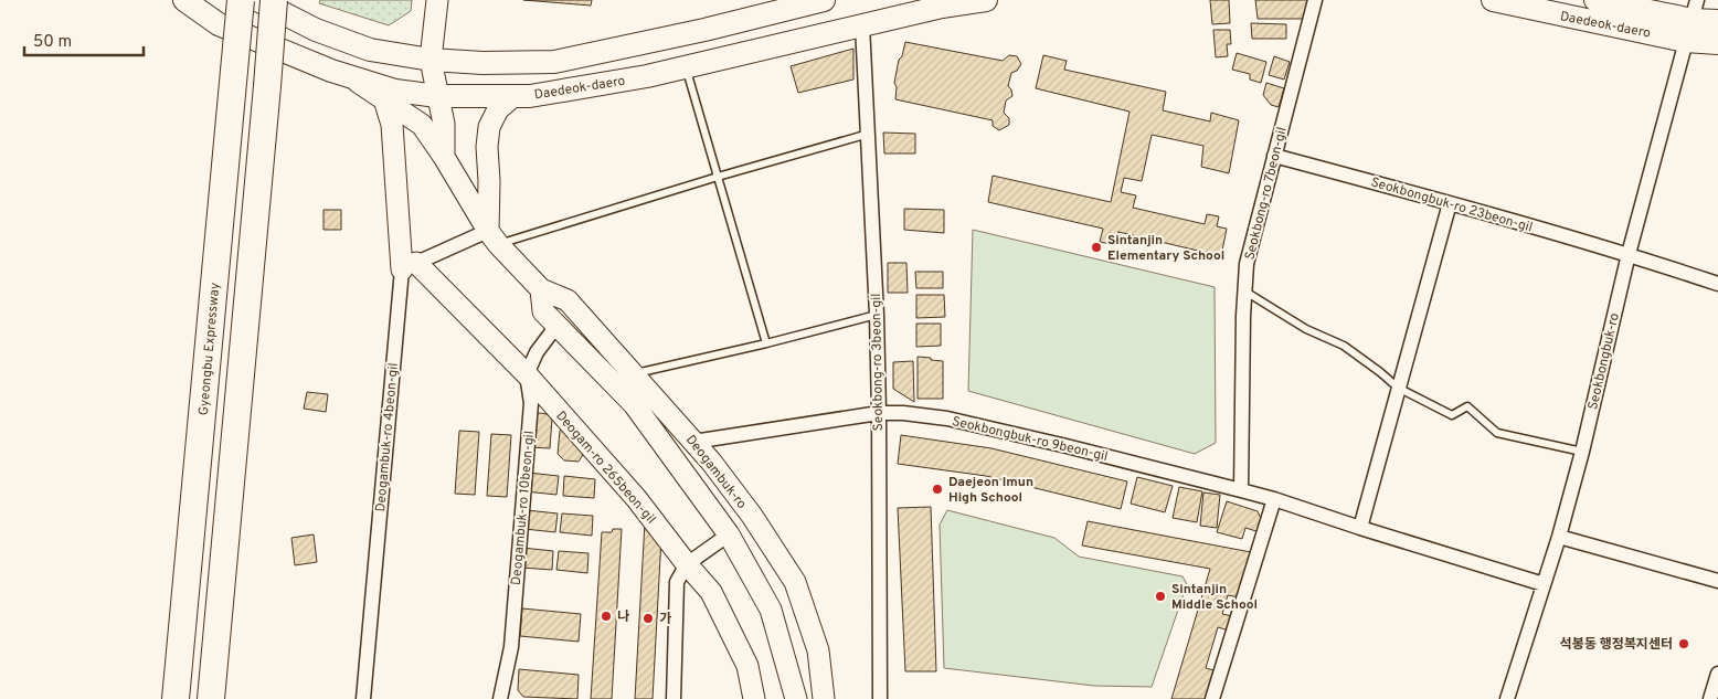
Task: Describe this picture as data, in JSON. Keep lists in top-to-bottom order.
{
  "streets": {
    "highway": ["Gyeongbu Expressway"],
    "main road": ["Daedeok-daero"],
    "street": [
      "Seokbong-ro 7beon-gil",
      "Seokbongbuk-ro 23beon-gil",
      "Seokbongbuk-ro",
      "Seokbong-ro 3beon-gil",
      "Deogambuk-ro 4beon-gil",
      "Seokbongbuk-ro 9beon-gil",
      "Deogam-ro 265beon-gil",
      "Deogambuk-ro",
      "Deogambuk-ro 10beon-gil"
    ]
  },
  "crossings": [
    ["Daedeok-daero", "Seokbongbuk-ro"],
    ["Daedeok-daero", "Seokbong-ro 3beon-gil"],
    ["Daedeok-daero", "Deogambuk-ro"],
    ["Seokbong-ro 7beon-gil", "Seokbongbuk-ro 23beon-gil"],
    ["Seokbong-ro 7beon-gil", "Seokbongbuk-ro 9beon-gil"],
    ["Seokbongbuk-ro 23beon-gil", "Seokbongbuk-ro"],
    ["Seokbongbuk-ro", "Seokbongbuk-ro 9beon-gil"],
    ["Seokbong-ro 3beon-gil", "Seokbongbuk-ro 9beon-gil"],
    ["Deogambuk-ro 4beon-gil", "Deogam-ro 265beon-gil"],
    ["Seokbongbuk-ro 9beon-gil", "Deogambuk-ro"],
    ["Deogam-ro 265beon-gil", "Deogambuk-ro 10beon-gil"]
  ],
  "places": [
    "Sintanjin Elementary School",
    "Daejeon Imun High School",
    "Sintanjin Middle School",
    "나",
    "가",
    "석봉동 행정복지센터"
  ],
  "scale_bar": "50 m"
}
